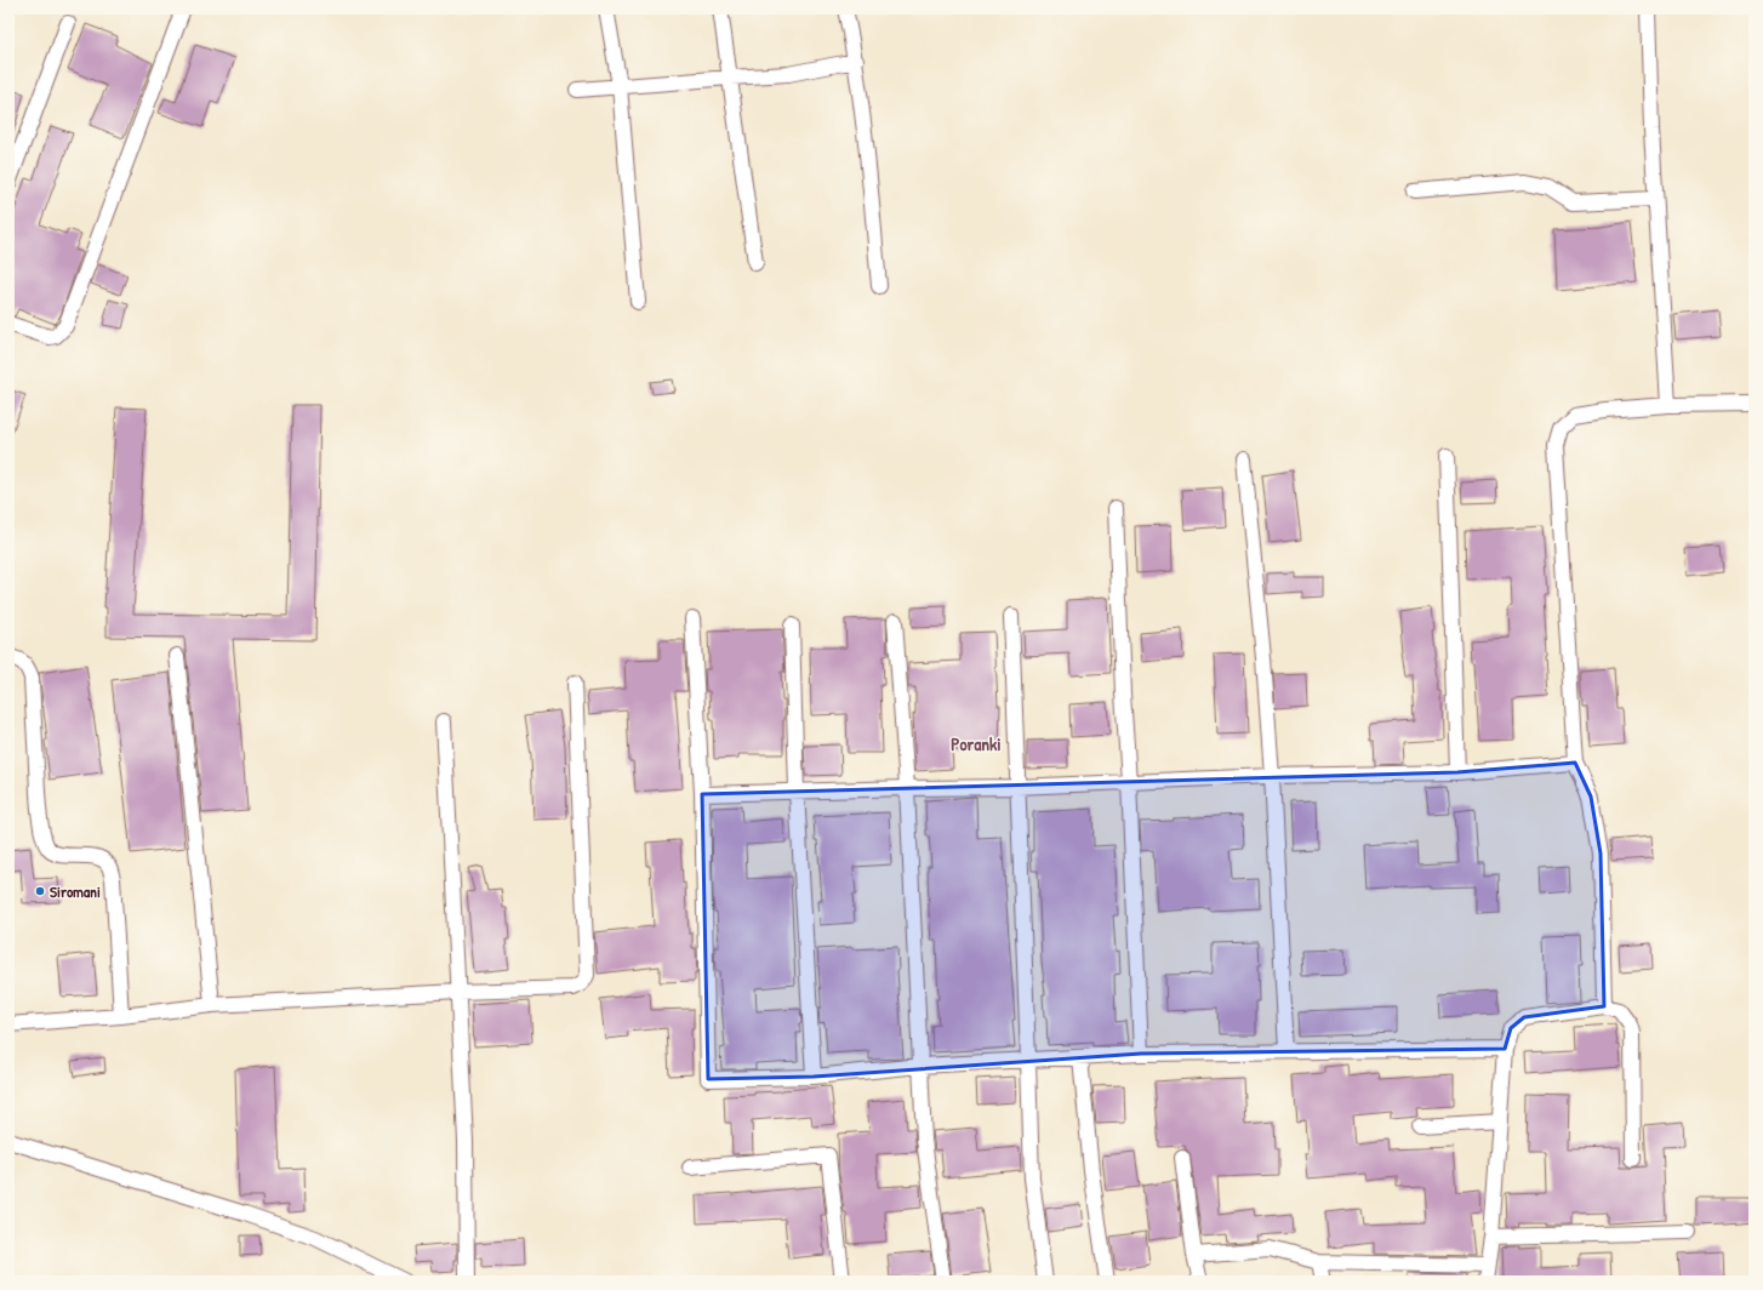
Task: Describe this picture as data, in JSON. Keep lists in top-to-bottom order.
{
  "districts": ["Poranki"],
  "places": ["Siromani"]
}
